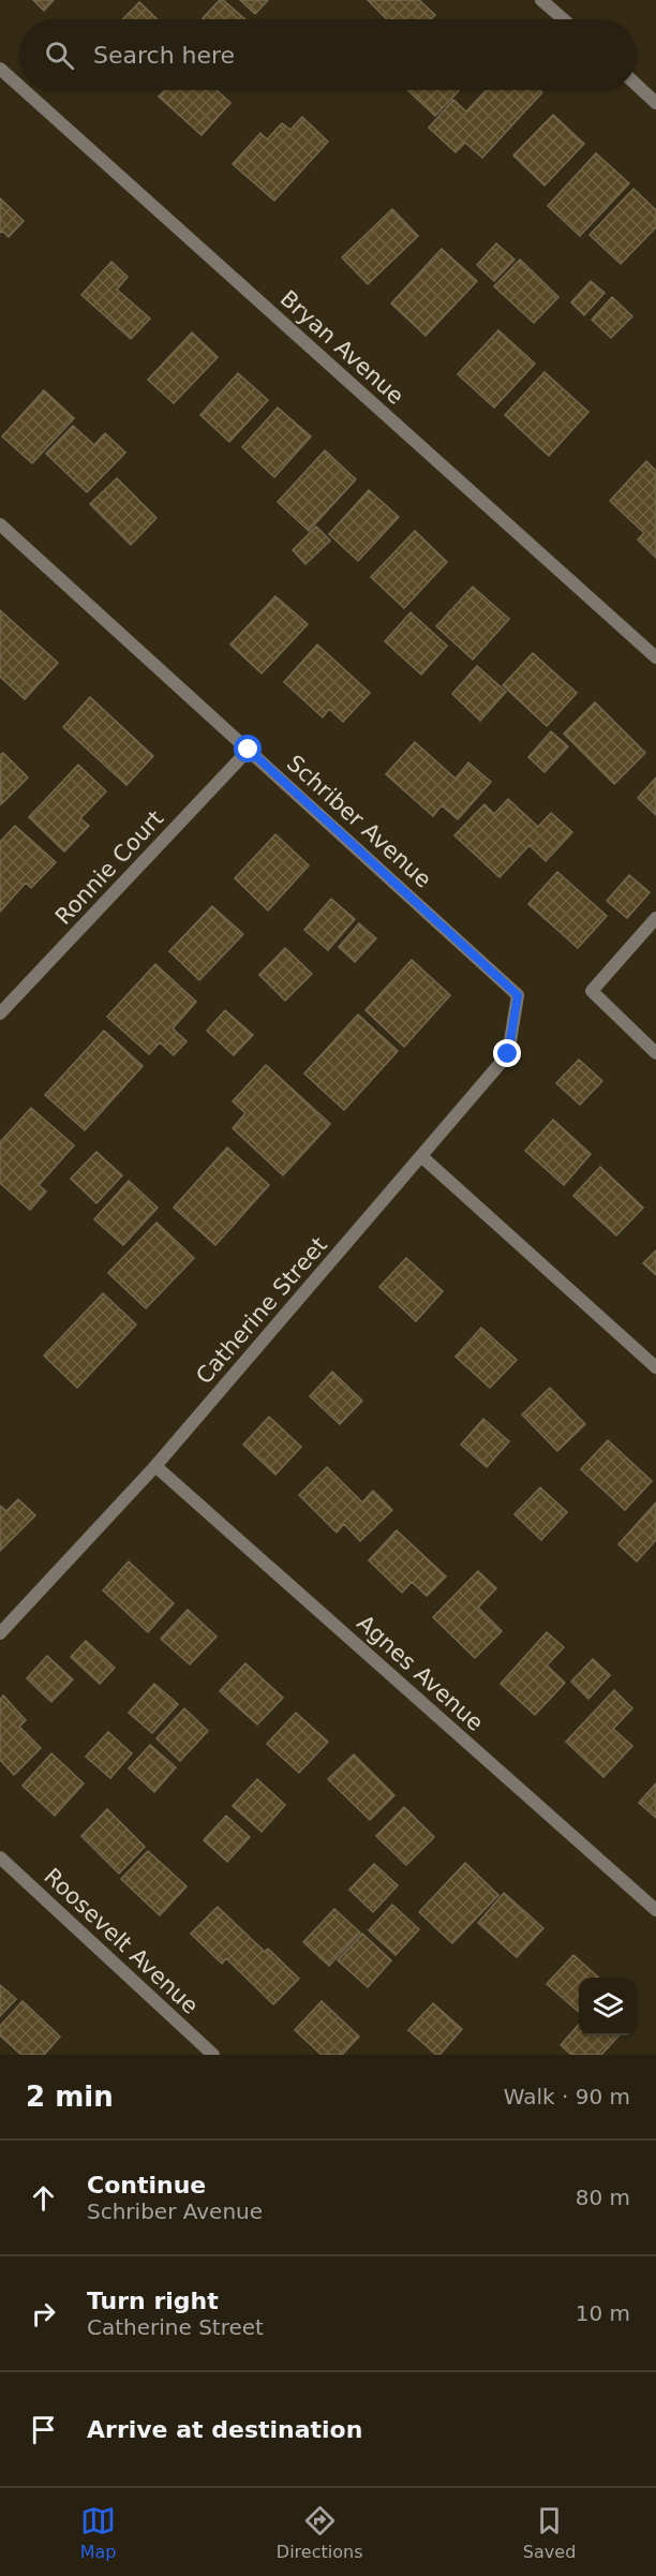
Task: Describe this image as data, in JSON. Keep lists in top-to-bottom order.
{
  "streets": {
    "street": [
      "Bryan Avenue",
      "Schriber Avenue",
      "Ronnie Court",
      "Catherine Street",
      "Agnes Avenue",
      "Roosevelt Avenue"
    ]
  },
  "crossings": [
    ["Schriber Avenue", "Ronnie Court"],
    ["Schriber Avenue", "Catherine Street"],
    ["Catherine Street", "Agnes Avenue"]
  ],
  "page": {
    "search": "Search here",
    "heading": ["2 min", "Walk · 90 m"],
    "list": [
      ["Continue", "Schriber Avenue", "80 m"],
      ["Turn right", "Catherine Street", "10 m"],
      "Arrive at destination"
    ],
    "nav": ["Map", "Directions", "Saved"]
  }
}
